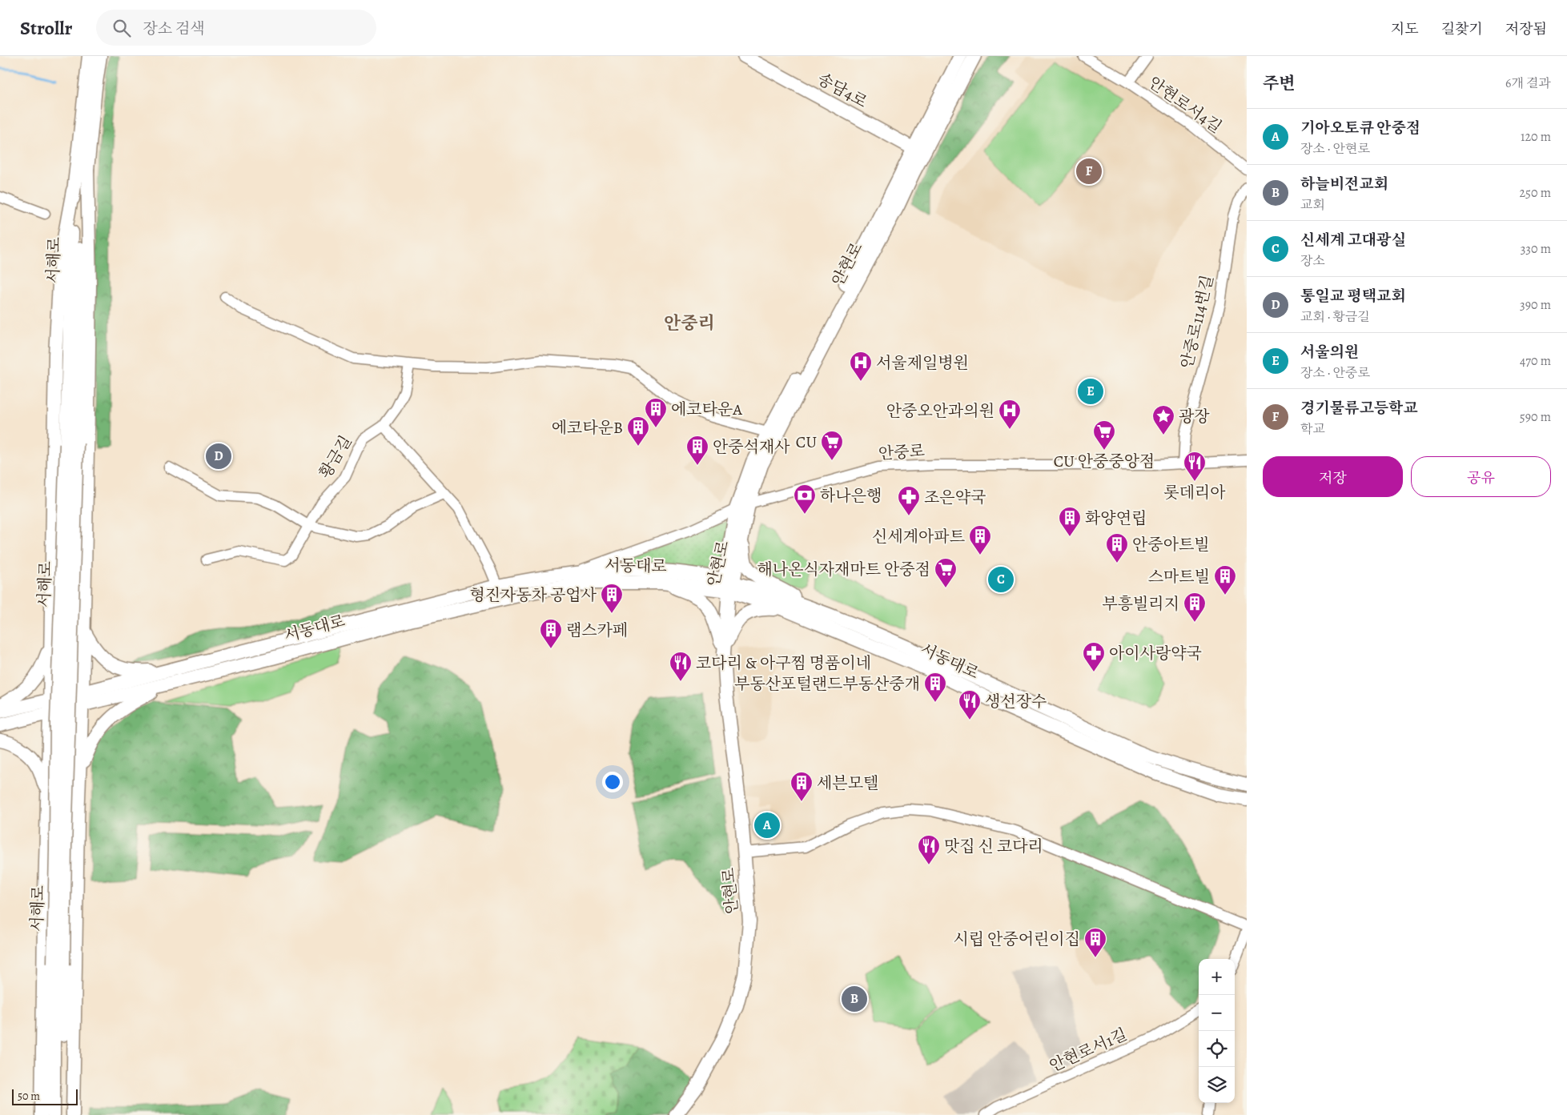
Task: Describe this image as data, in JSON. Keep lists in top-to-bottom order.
{
  "streets": {
    "main road": [
      "송담4로",
      "서해로",
      "안현로",
      "서동대로"
    ],
    "street": [
      "안현로서4길",
      "안중로114번길",
      "안중로",
      "황금길",
      "안현로서1길"
    ]
  },
  "crossings": [
    ["송담4로", "안현로"],
    ["안현로", "안중로"],
    ["안현로", "서동대로"],
    ["안중로114번길", "안중로"],
    ["안중로", "서동대로"]
  ],
  "districts": ["안중리"],
  "places": {
    "hospital": ["서울제일병원", "안중오안과의원"],
    "building": [
      "에코타운A",
      "에코타운B",
      "안중석재사",
      "화양연립",
      "신세계아파트",
      "안중아트빌",
      "스마트빌",
      "형진자동차 공업사",
      "부흥빌리지",
      "램스카페",
      "부동산포털랜드부동산중개",
      "세븐모텔",
      "시립 안중어린이집"
    ],
    "place": ["광장"],
    "supermarket": ["CU 안중중앙점", "CU", "해나온식자재마트 안중점"],
    "restaurant": [
      "롯데리아",
      "코다리 & 아구찜 명품이네",
      "생선장수",
      "맛집 신 코다리"
    ],
    "bank": ["하나은행"],
    "pharmacy": ["조은약국", "아이사랑약국"]
  },
  "scale_bar": "50 m",
  "page": {
    "header": "Strollr",
    "search": "장소 검색",
    "nav": ["지도", "길찾기", "저장됨"],
    "heading": ["주변", "6개 결과"],
    "list": [
      {
        "mark": "A",
        "name": "기아오토큐 안중점",
        "note": "장소 · 안현로",
        "value": "120 m"
      },
      {
        "mark": "B",
        "name": "하늘비전교회",
        "note": "교회",
        "value": "250 m"
      },
      {
        "mark": "C",
        "name": "신세계 고대광실",
        "note": "장소",
        "value": "330 m"
      },
      {
        "mark": "D",
        "name": "통일교 평택교회",
        "note": "교회 · 황금길",
        "value": "390 m"
      },
      {
        "mark": "E",
        "name": "서울의원",
        "note": "장소 · 안중로",
        "value": "470 m"
      },
      {
        "mark": "F",
        "name": "경기물류고등학교",
        "note": "학교",
        "value": "590 m"
      }
    ],
    "pins": [
      "F",
      "E",
      "D",
      "C",
      "A",
      "B"
    ],
    "buttons": ["저장", "공유"],
    "map_buttons": ["+", "−"],
    "scale": "50 m"
  }
}
